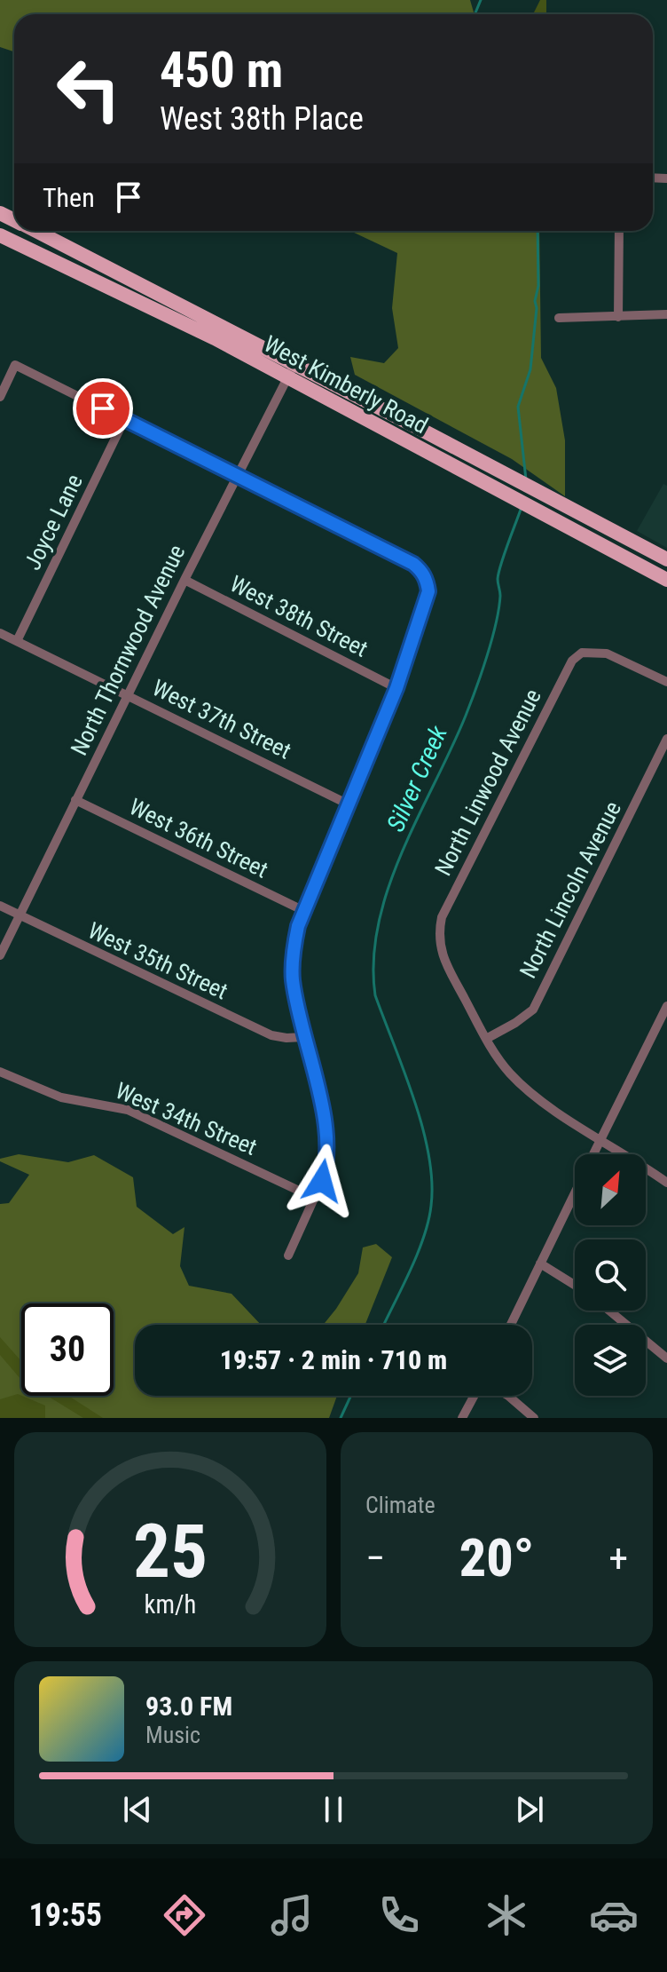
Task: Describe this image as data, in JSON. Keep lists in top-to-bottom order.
{
  "streets": {
    "main road": ["West Kimberly Road"],
    "street": [
      "Joyce Lane",
      "West 38th Street",
      "North Thornwood Avenue",
      "West 37th Street",
      "North Linwood Avenue",
      "West 36th Street",
      "North Lincoln Avenue",
      "West 35th Street",
      "West 34th Street"
    ]
  },
  "crossings": [
    ["West Kimberly Road", "North Thornwood Avenue"],
    ["Joyce Lane", "West 37th Street"],
    ["West 38th Street", "North Thornwood Avenue"],
    ["North Thornwood Avenue", "West 37th Street"],
    ["North Thornwood Avenue", "West 36th Street"],
    ["North Thornwood Avenue", "West 35th Street"],
    ["North Linwood Avenue", "North Lincoln Avenue"]
  ],
  "water": ["Silver Creek"],
  "north": "top right",
  "page": {
    "turn": ["450 m", "West 38th Place"],
    "then": "Then",
    "limit": "30",
    "trip": "19:57 · 2 min · 710 m",
    "tile": "Climate",
    "heat": ["−", "20°", "+"],
    "song": ["93.0 FM", "Music"],
    "tabs": "19:55",
    "gauge": ["25", "km/h"]
  }
}
